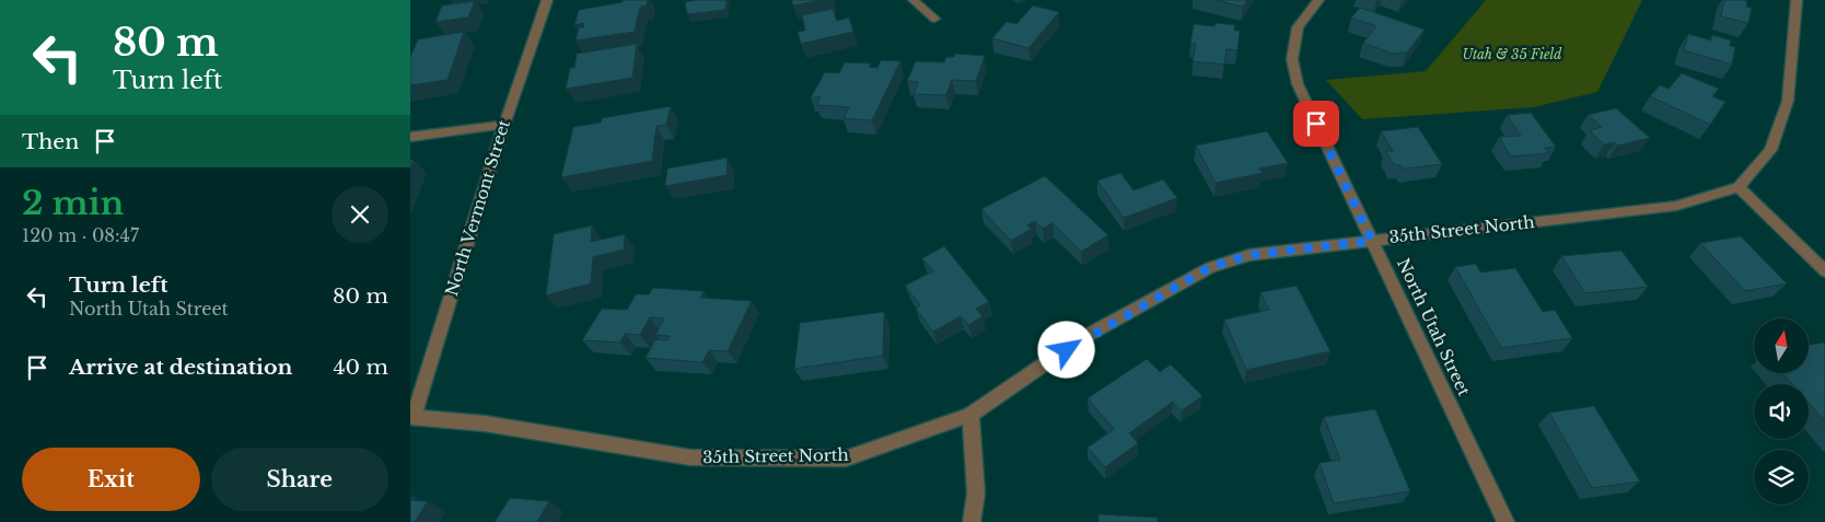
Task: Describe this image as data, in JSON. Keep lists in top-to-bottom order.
{
  "streets": {
    "street": ["North Vermont Street", "35th Street North", "North Utah Street"]
  },
  "crossings": [
    ["North Vermont Street", "35th Street North"],
    ["35th Street North", "North Utah Street"]
  ],
  "parks": ["Utah & 35 Field"],
  "north": "top",
  "page": {
    "turn": ["80 m", "Turn left"],
    "then": "Then",
    "heading": ["2 min", "120 m · 08:47"],
    "list": [
      {
        "name": "Turn left",
        "note": "North Utah Street",
        "value": "80 m"
      },
      {
        "name": "Arrive at destination",
        "value": "40 m"
      }
    ],
    "buttons": ["Exit", "Share"]
  }
}
